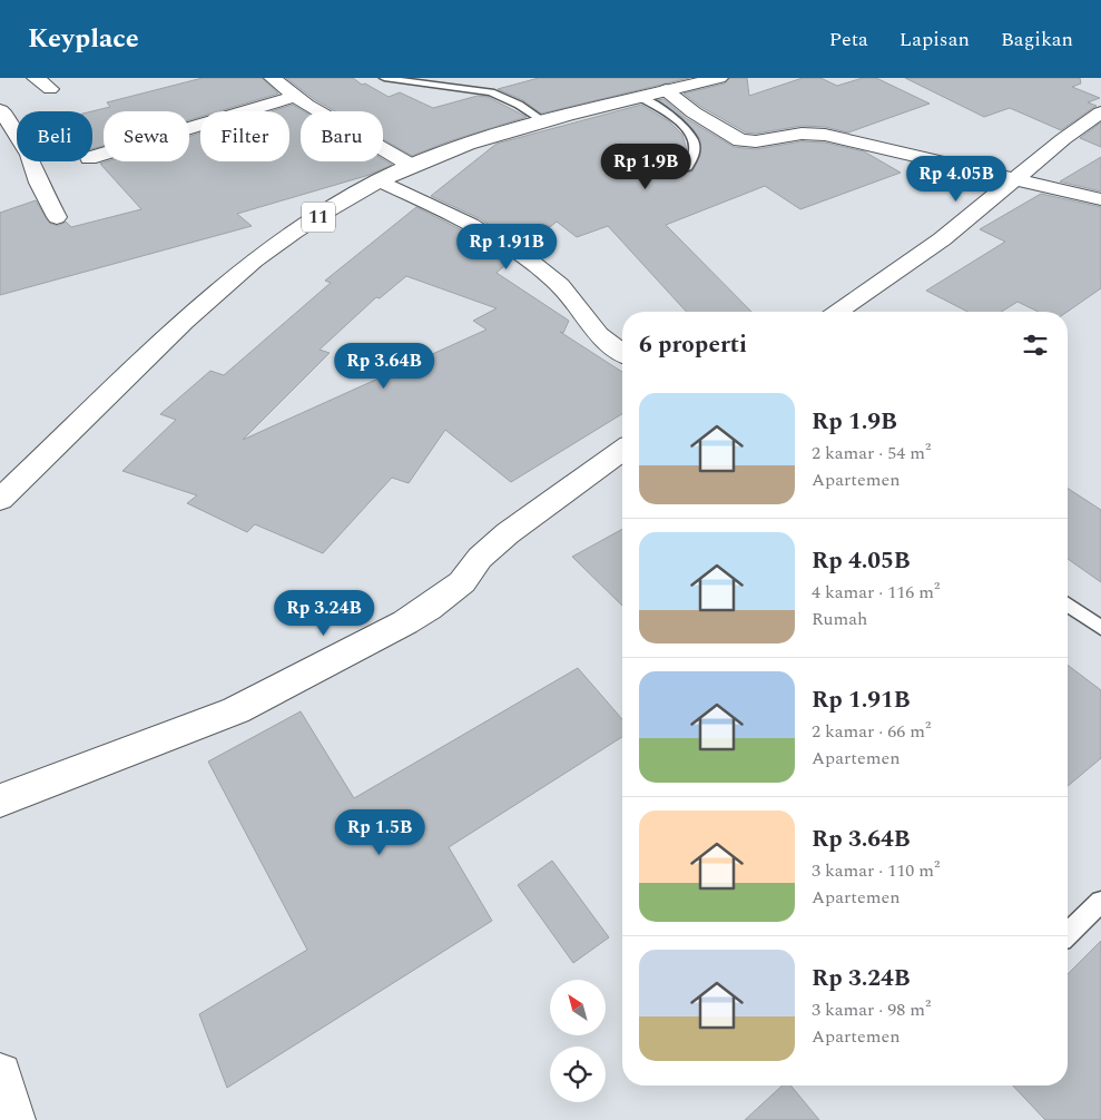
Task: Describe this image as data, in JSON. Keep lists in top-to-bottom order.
{
  "streets": {
    "main road": ["11"]
  },
  "north": "top left",
  "page": {
    "header": "Keyplace",
    "nav": ["Peta", "Lapisan", "Bagikan"],
    "chip": [
      "Beli",
      "Sewa",
      "Filter",
      "Baru"
    ],
    "price": [
      "Rp 1.9B",
      "Rp 4.05B",
      "Rp 1.91B",
      "Rp 3.64B",
      "Rp 3.24B",
      "Rp 1.5B"
    ],
    "heading": "6 properti",
    "list": [
      {
        "name": "Rp 1.9B",
        "note": "2 kamar · 54 m² · Apartemen"
      },
      {
        "name": "Rp 4.05B",
        "note": "4 kamar · 116 m² · Rumah"
      },
      {
        "name": "Rp 1.91B",
        "note": "2 kamar · 66 m² · Apartemen"
      },
      {
        "name": "Rp 3.64B",
        "note": "3 kamar · 110 m² · Apartemen"
      },
      {
        "name": "Rp 3.24B",
        "note": "3 kamar · 98 m² · Apartemen"
      }
    ]
  }
}
